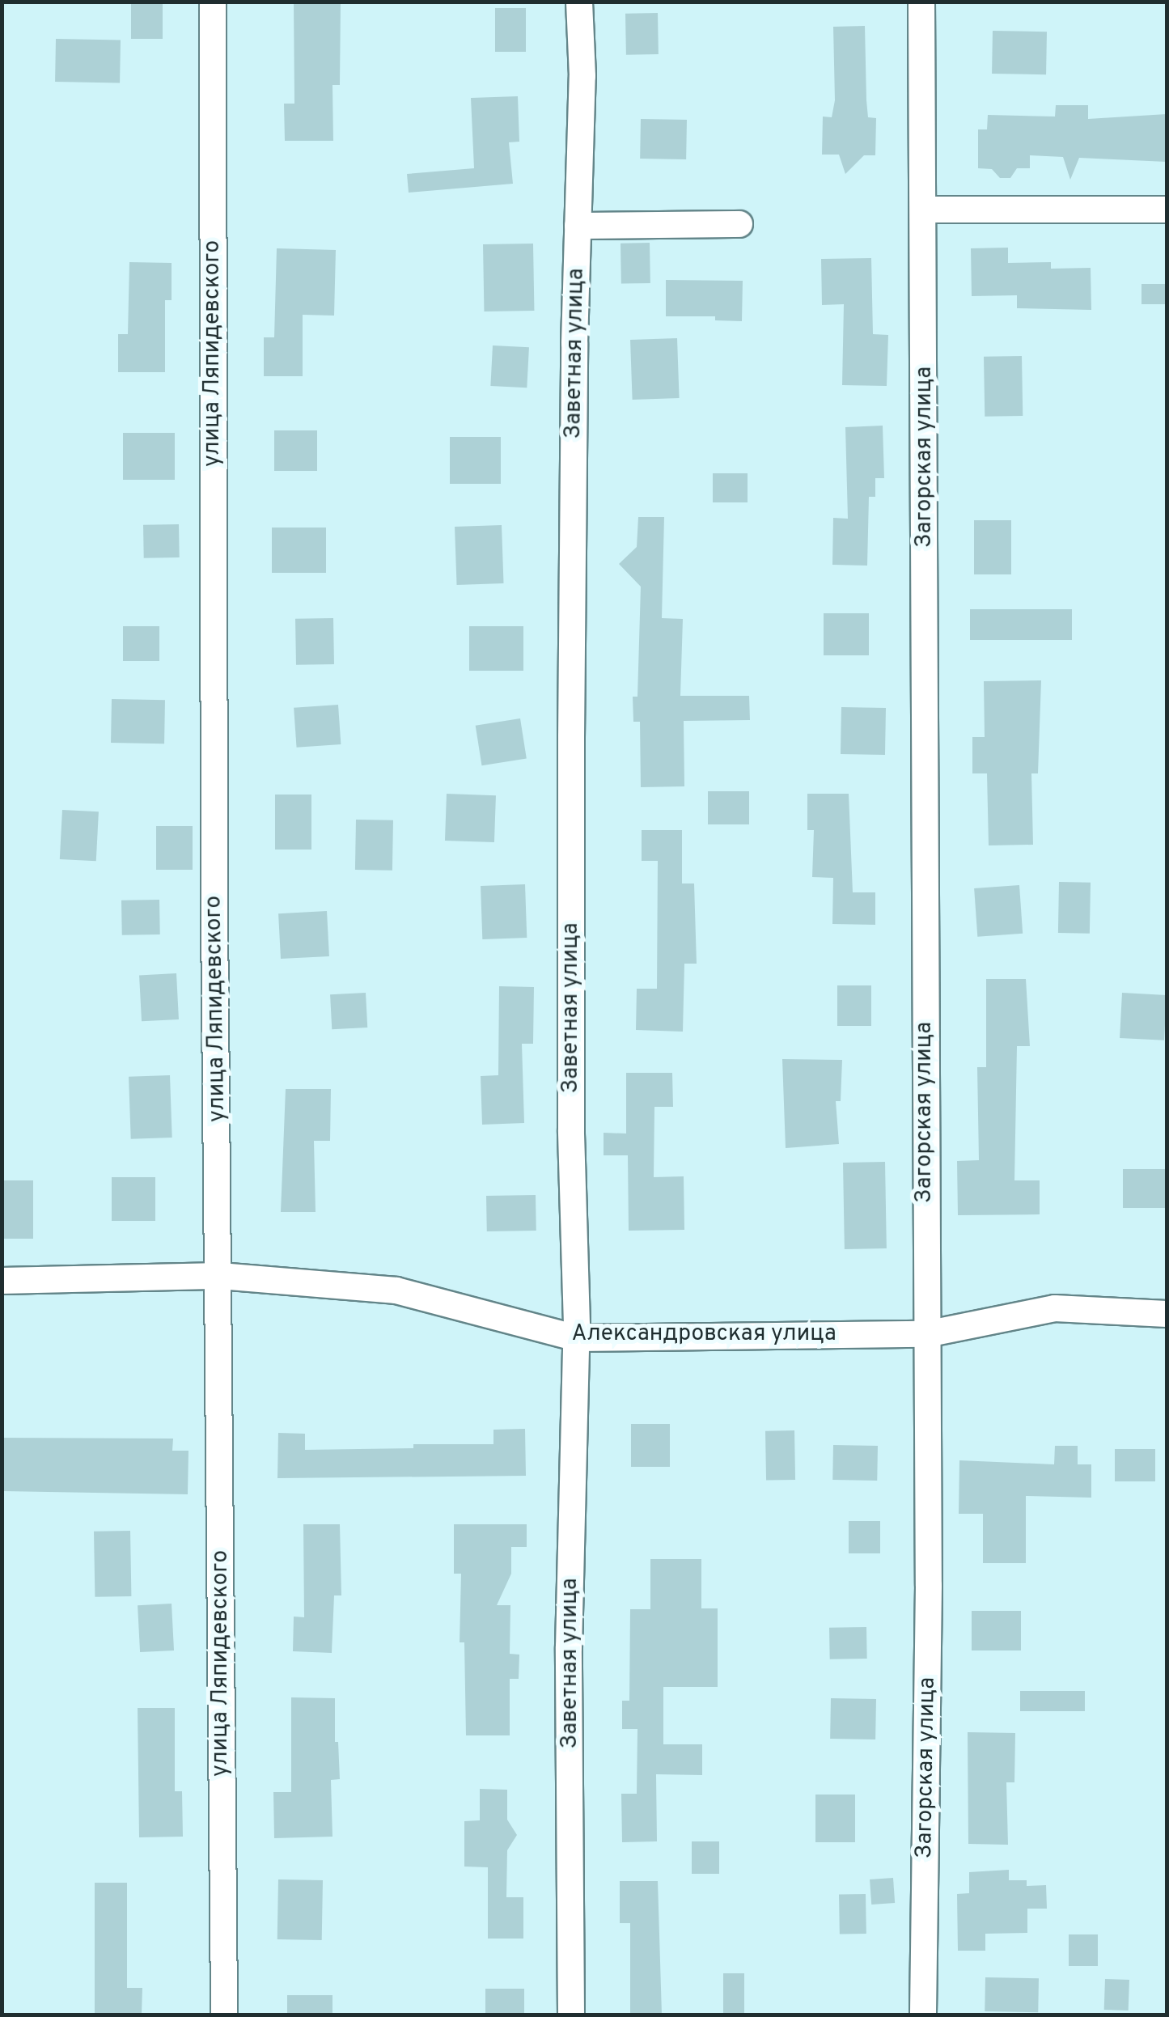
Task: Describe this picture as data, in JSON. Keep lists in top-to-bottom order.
{
  "streets": {
    "street": [
      "улица Ляпидевского",
      "Заветная улица",
      "Загорская улица",
      "Александровская улица"
    ]
  },
  "crossings": [
    ["улица Ляпидевского", "Александровская улица"],
    ["Заветная улица", "Александровская улица"],
    ["Загорская улица", "Александровская улица"]
  ]
}
